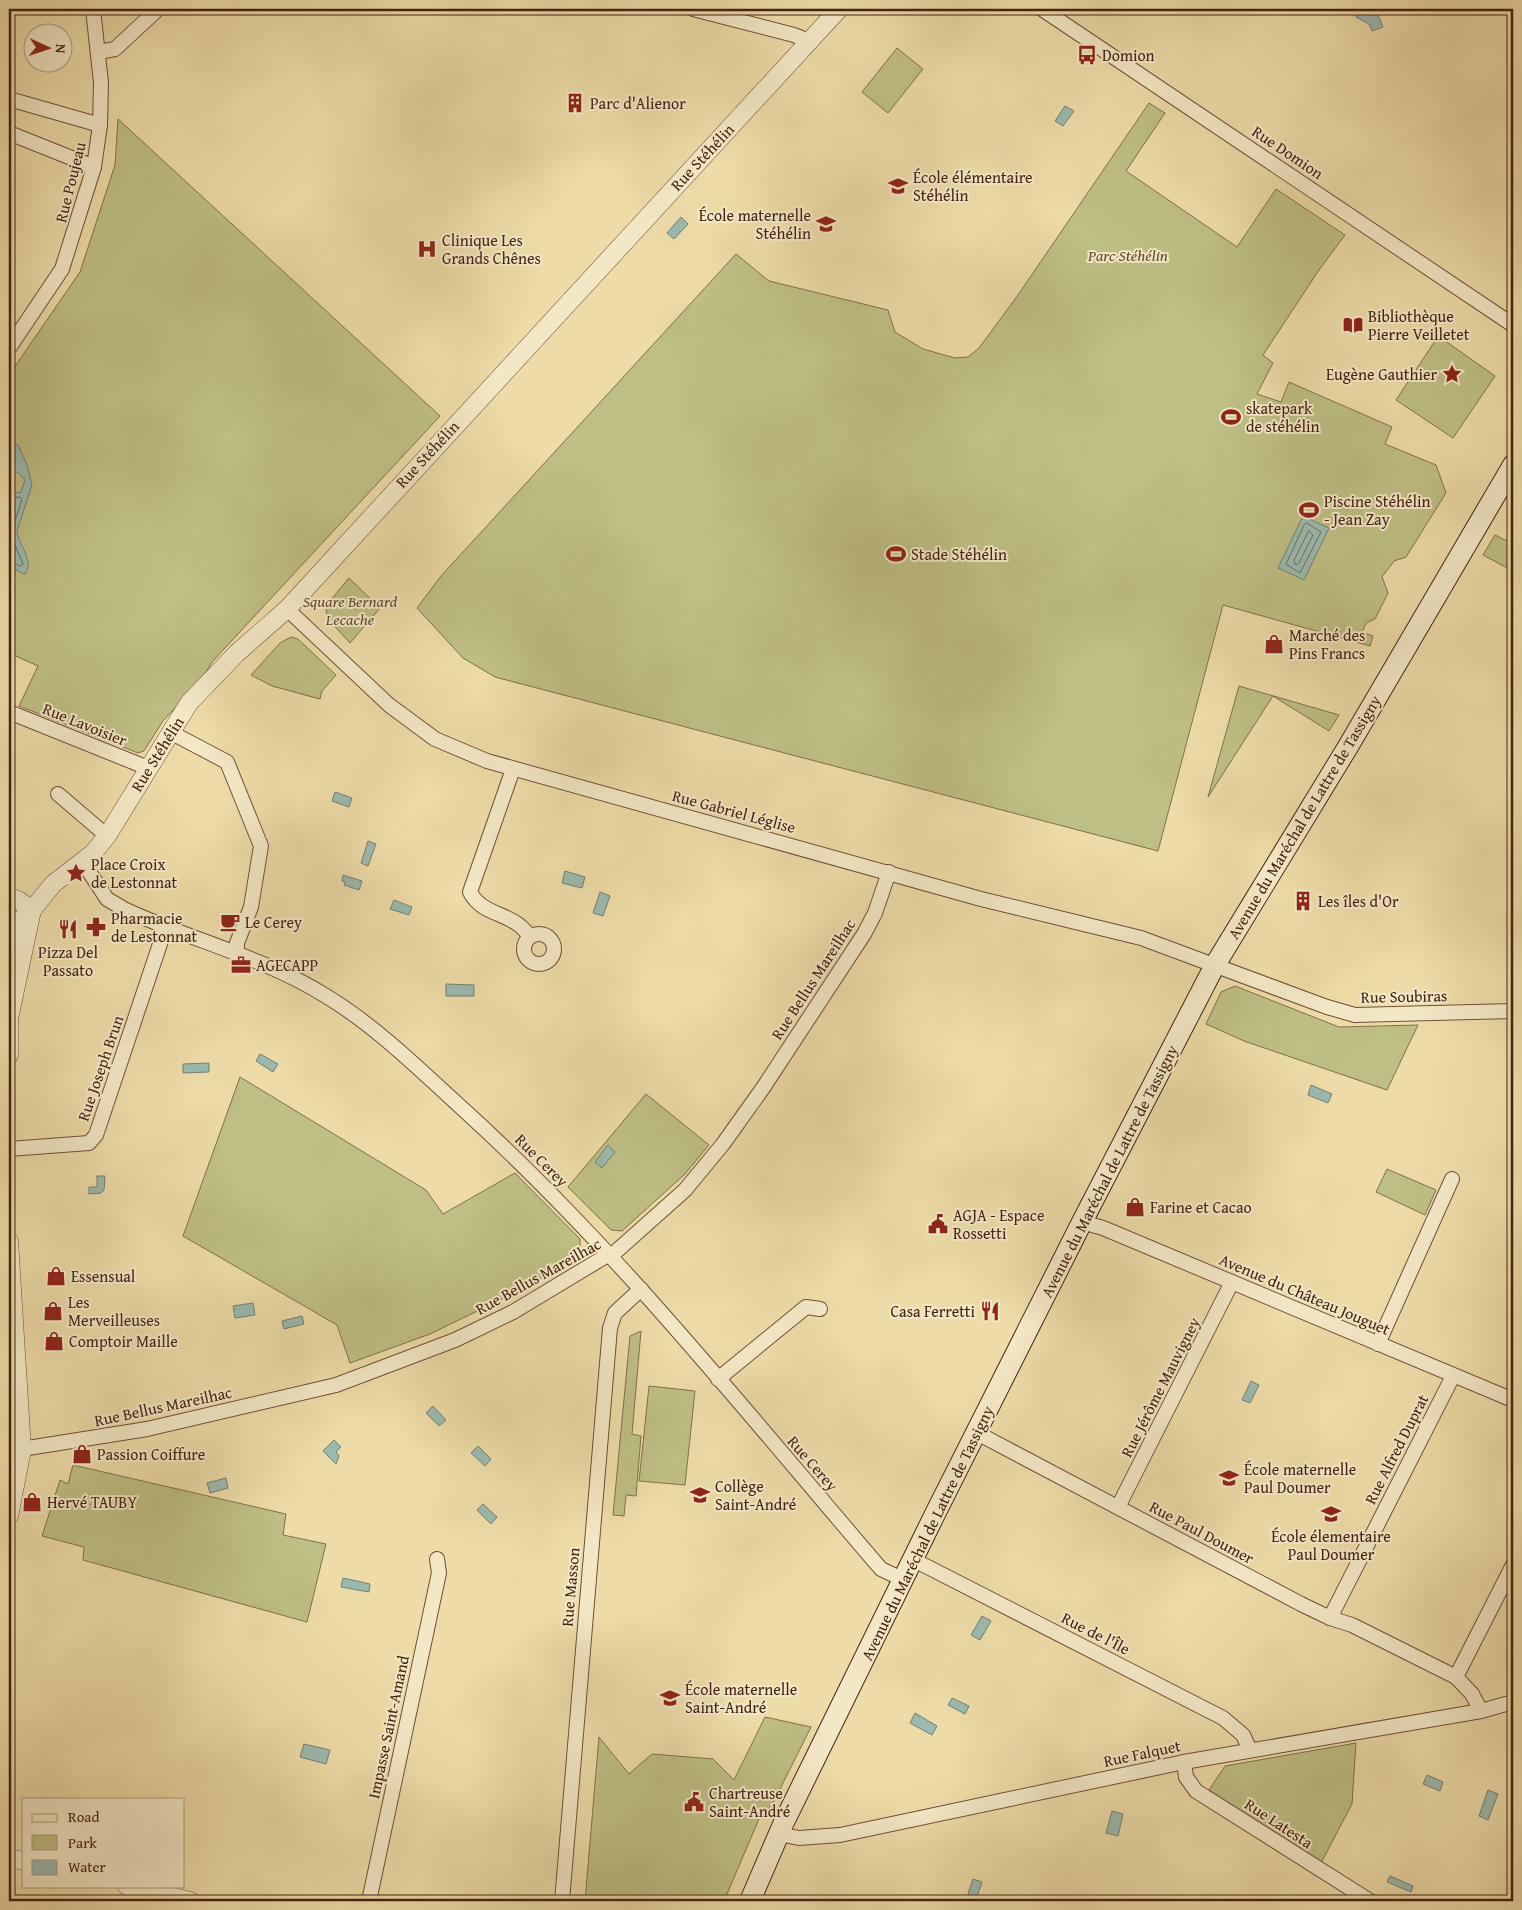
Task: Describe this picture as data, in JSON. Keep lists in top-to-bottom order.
{
  "streets": {
    "main road": ["Avenue du Maréchal de Lattre de Tassigny"],
    "street": [
      "Rue Domion",
      "Rue Stéhélin",
      "Rue Poujeau",
      "Rue Lavoisier",
      "Rue Gabriel Léglise",
      "Rue Bellus Mareilhac",
      "Rue Soubiras",
      "Rue Joseph Brun",
      "Rue Cerey",
      "Avenue du Château Jouguet",
      "Rue Jérôme Mauvigney",
      "Rue Alfred Duprat",
      "Rue Paul Doumer",
      "Rue Masson",
      "Rue de l'Île",
      "Impasse Saint-Amand",
      "Rue Falquet",
      "Rue Latesta"
    ]
  },
  "crossings": [
    ["Rue Stéhélin", "Rue Lavoisier"],
    ["Rue Stéhélin", "Rue Gabriel Léglise"],
    ["Rue Stéhélin", "Rue Cerey"],
    ["Rue Gabriel Léglise", "Avenue du Maréchal de Lattre de Tassigny"],
    ["Rue Gabriel Léglise", "Rue Bellus Mareilhac"],
    ["Rue Gabriel Léglise", "Rue Soubiras"],
    ["Avenue du Maréchal de Lattre de Tassigny", "Rue Soubiras"],
    ["Avenue du Maréchal de Lattre de Tassigny", "Rue Cerey"],
    ["Avenue du Maréchal de Lattre de Tassigny", "Avenue du Château Jouguet"],
    ["Avenue du Maréchal de Lattre de Tassigny", "Rue Paul Doumer"],
    ["Avenue du Maréchal de Lattre de Tassigny", "Rue de l'Île"],
    ["Avenue du Maréchal de Lattre de Tassigny", "Rue Falquet"],
    ["Rue Bellus Mareilhac", "Rue Cerey"],
    ["Rue Joseph Brun", "Rue Cerey"],
    ["Rue Cerey", "Rue Masson"],
    ["Avenue du Château Jouguet", "Rue Jérôme Mauvigney"],
    ["Avenue du Château Jouguet", "Rue Alfred Duprat"],
    ["Rue Jérôme Mauvigney", "Rue Paul Doumer"],
    ["Rue Alfred Duprat", "Rue Paul Doumer"],
    ["Rue Paul Doumer", "Rue Falquet"],
    ["Rue de l'Île", "Rue Falquet"],
    ["Rue Falquet", "Rue Latesta"]
  ],
  "parks": ["Parc Stéhélin", "Square Bernard Lecache"],
  "places": {
    "bus stop": ["Domion"],
    "building": ["Parc d'Alienor", "Les îles d'Or"],
    "school or university": [
      "École élémentaire Stéhélin",
      "École maternelle Stéhélin",
      "École maternelle Paul Doumer",
      "Collège Saint-André",
      "École élementaire Paul Doumer",
      "École maternelle Saint-André"
    ],
    "hospital": ["Clinique Les Grands Chênes"],
    "library": ["Bibliothèque Pierre Veilletet"],
    "place": ["Eugène Gauthier", "Place Croix de Lestonnat"],
    "sports": ["skatepark de stéhélin", "Piscine Stéhélin - Jean Zay", "Stade Stéhélin"],
    "shop": [
      "Marché des Pins Francs",
      "Farine et Cacao",
      "Essensual",
      "Les Merveilleuses",
      "Comptoir Maille",
      "Passion Coiffure",
      "Hervé TAUBY"
    ],
    "cafe": ["Le Cerey"],
    "pharmacy": ["Pharmacie de Lestonnat"],
    "restaurant": ["Pizza Del Passato", "Casa Ferretti"],
    "office": ["AGECAPP"],
    "public building": ["AGJA - Espace Rossetti", "Chartreuse Saint-André"]
  },
  "legend": ["Road", "Park", "Water"],
  "north": "right"
}
